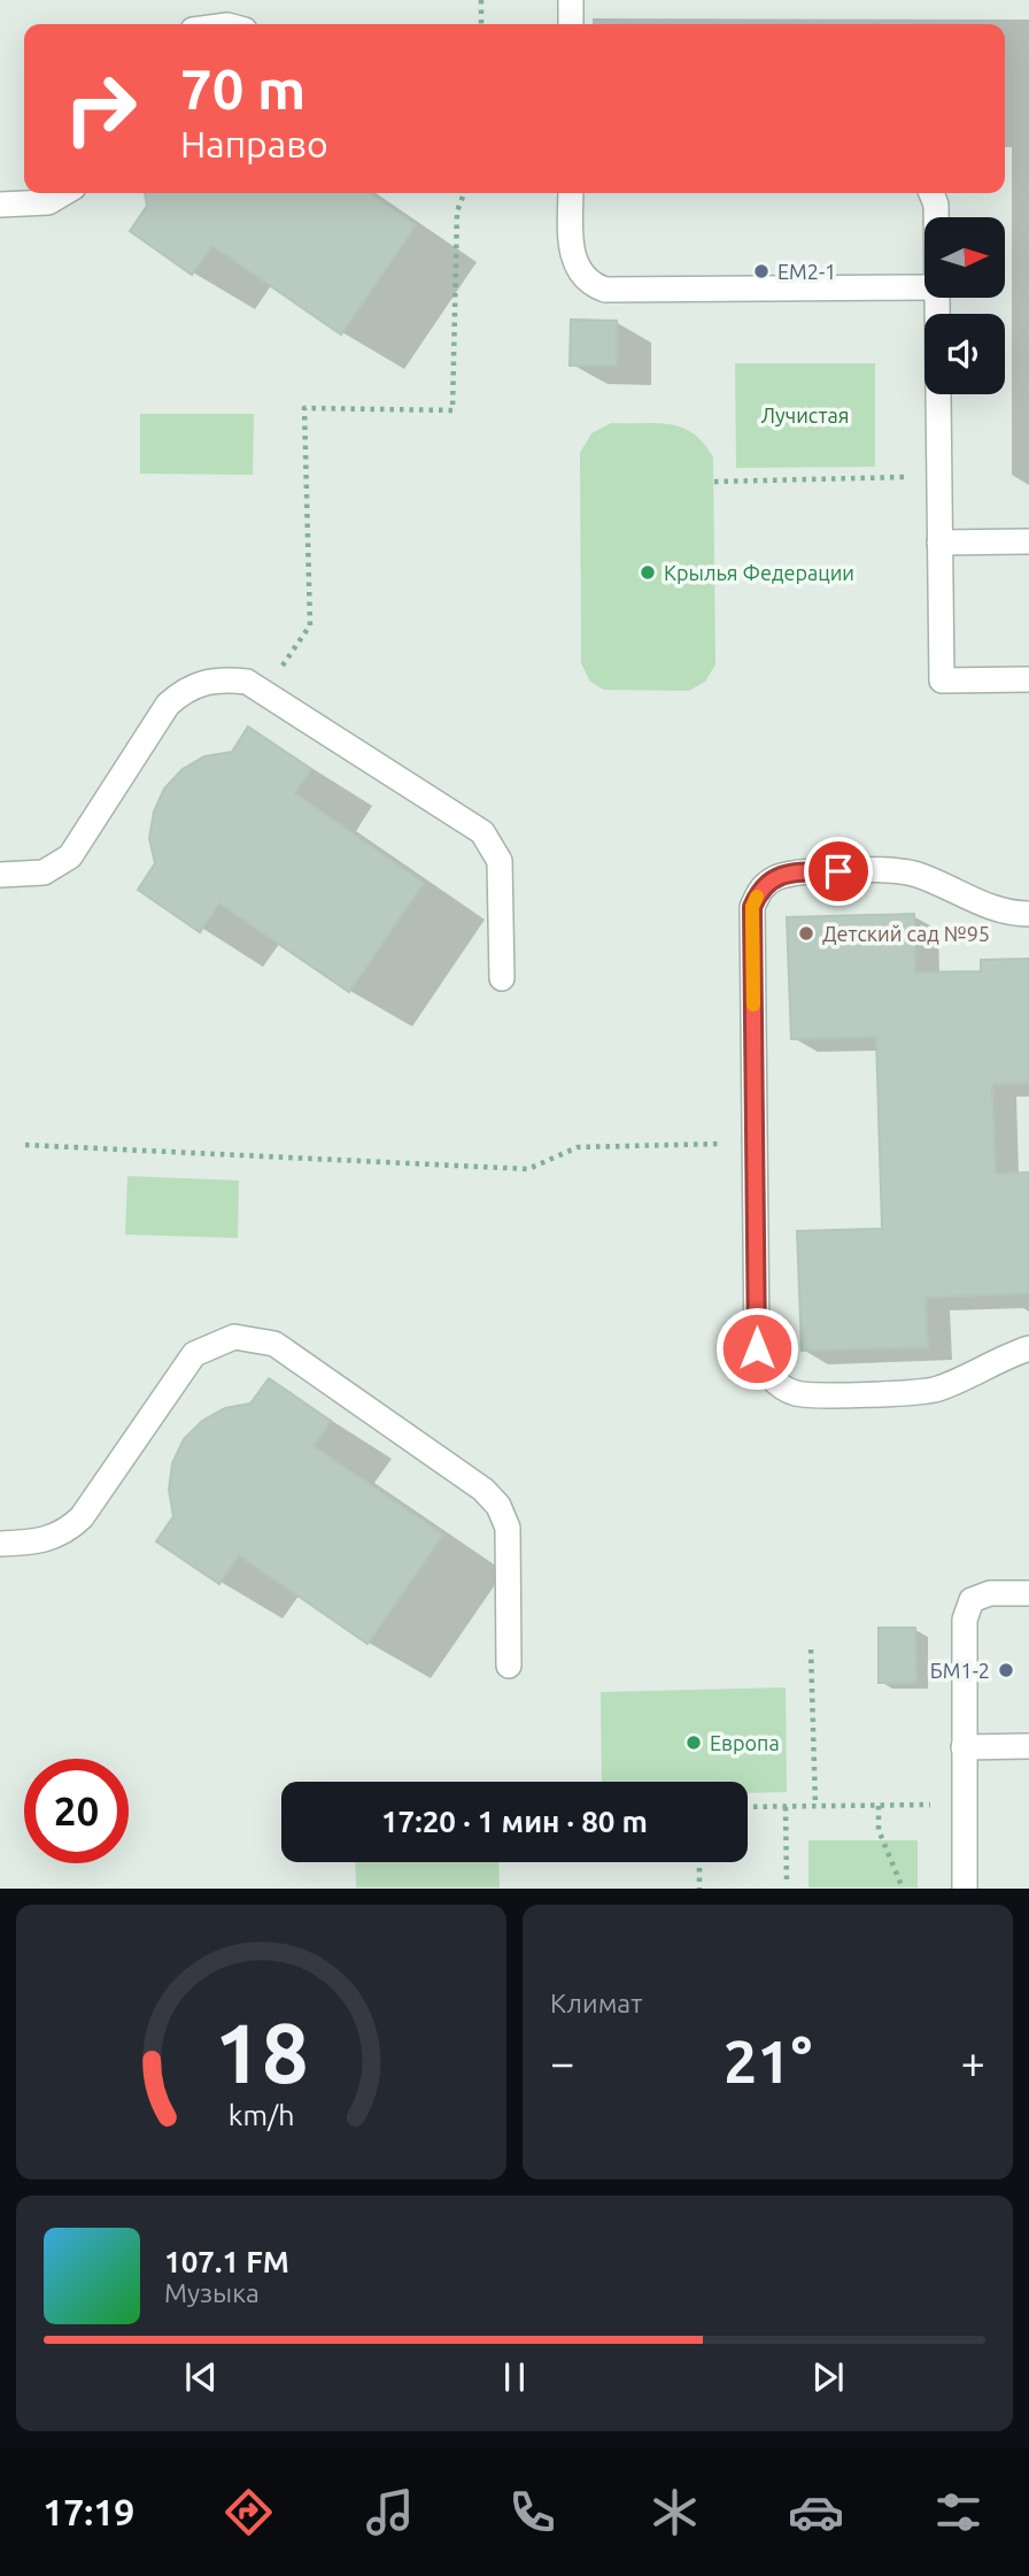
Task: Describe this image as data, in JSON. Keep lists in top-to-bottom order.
{
  "parks": ["Лучистая"],
  "places": [
    "ЕМ2-1",
    "Крылья Федерации",
    "Детский сад №95",
    "БМ1-2",
    "Европа"
  ],
  "north": "right",
  "page": {
    "turn": ["70 m", "Направо"],
    "limit": "20",
    "trip": "17:20 · 1 мин · 80 m",
    "tile": "Климат",
    "heat": ["−", "21°", "+"],
    "song": ["107.1 FM", "Музыка"],
    "tabs": "17:19",
    "gauge": ["18", "km/h"]
  }
}
